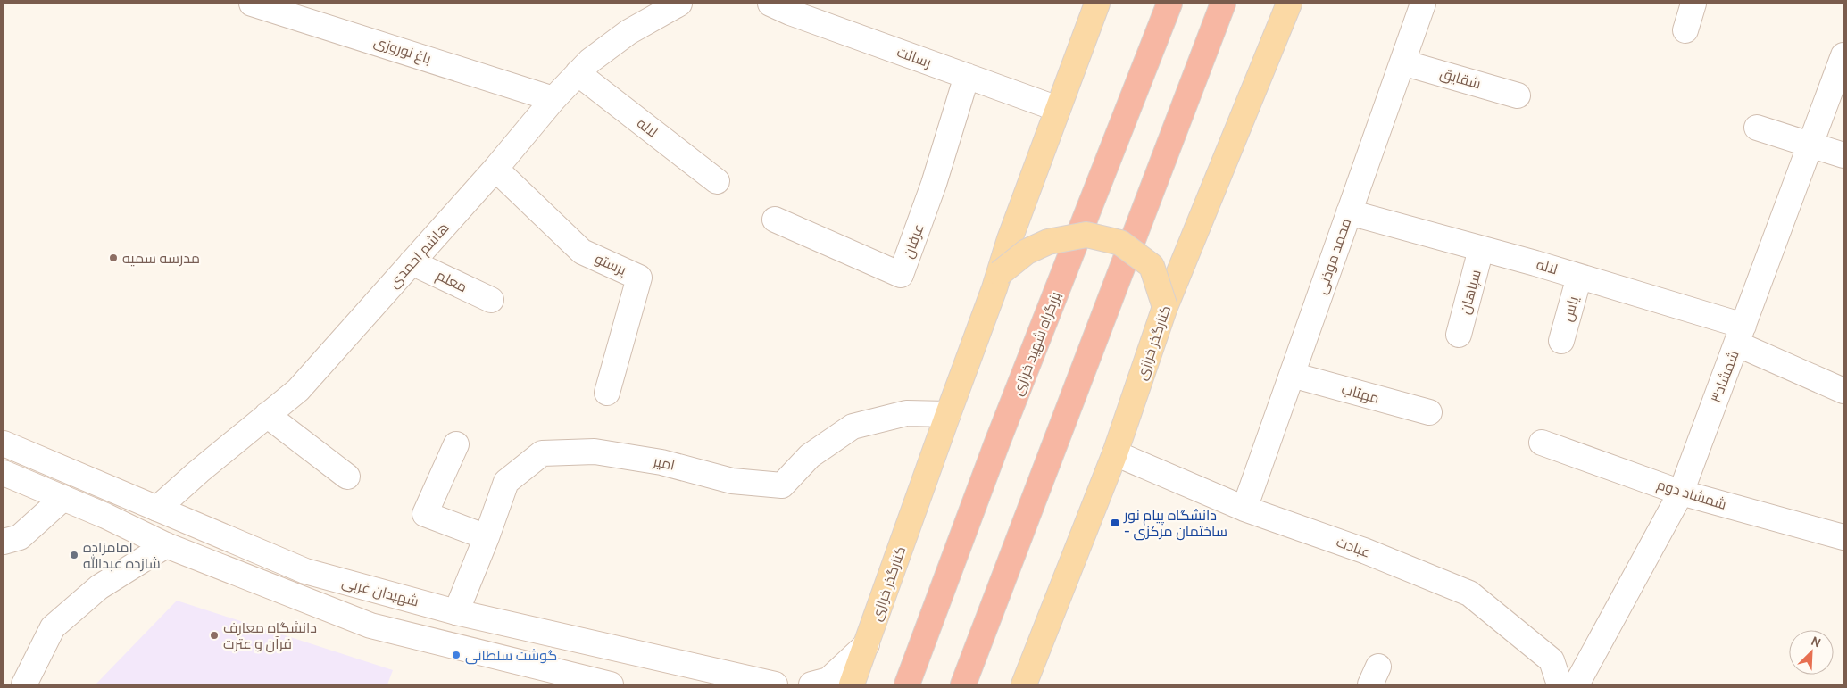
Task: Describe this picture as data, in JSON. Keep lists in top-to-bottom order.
{
  "streets": {
    "highway": ["بزرگراه شهید خرازی"],
    "main road": ["کنارگذر خرازی"],
    "street": [
      "باغ نوروزی",
      "رسالت",
      "شقایق",
      "لاله",
      "عرفان",
      "هاشم احمدی",
      "محمد موذنی",
      "پرستو",
      "معلم",
      "سپاهان",
      "یاس",
      "شمشاد۳",
      "مهتاب",
      "امیر",
      "شمشاد دوم",
      "عبادت",
      "شهیدان غربی"
    ]
  },
  "crossings": [
    ["باغ نوروزی", "هاشم احمدی"],
    ["رسالت", "عرفان"],
    ["رسالت", "کنارگذر خرازی"],
    ["شقایق", "محمد موذنی"],
    ["لاله", "هاشم احمدی"],
    ["لاله", "محمد موذنی"],
    ["لاله", "سپاهان"],
    ["لاله", "یاس"],
    ["لاله", "شمشاد۳"],
    ["هاشم احمدی", "پرستو"],
    ["هاشم احمدی", "معلم"],
    ["هاشم احمدی", "شهیدان غربی"],
    ["محمد موذنی", "مهتاب"],
    ["محمد موذنی", "عبادت"],
    ["کنارگذر خرازی", "امیر"],
    ["کنارگذر خرازی", "عبادت"],
    ["شمشاد۳", "شمشاد دوم"],
    ["امیر", "شهیدان غربی"]
  ],
  "places": {
    "other": [
      "مدرسه سمیه",
      "امامزاده شازده عبدالله",
      "دانشگاه معارف قرآن و عترت",
      "گوشت سلطانی"
    ],
    "transit": ["دانشگاه پیام نور - ساختمان مرکزی"]
  },
  "north": "top right"
}
